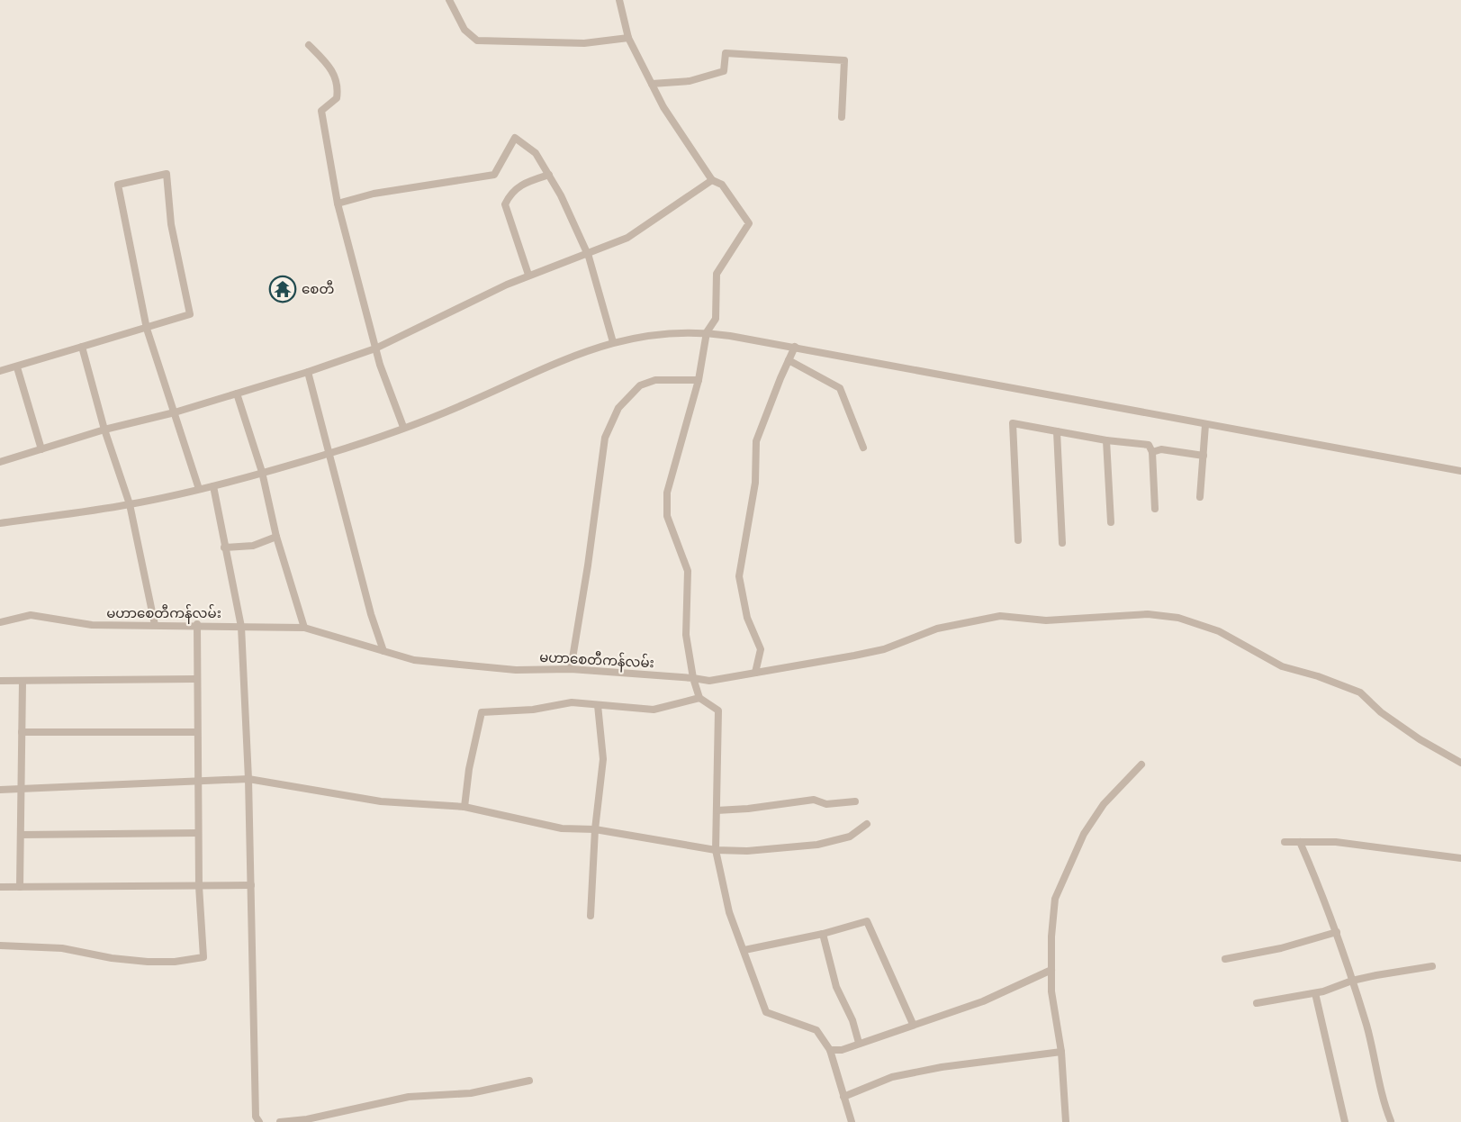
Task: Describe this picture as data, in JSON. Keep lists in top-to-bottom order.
{
  "streets": {
    "street": ["မဟာစေတီကန်လမ်း"]
  },
  "places": {
    "temple": ["စေတီ"]
  }
}
